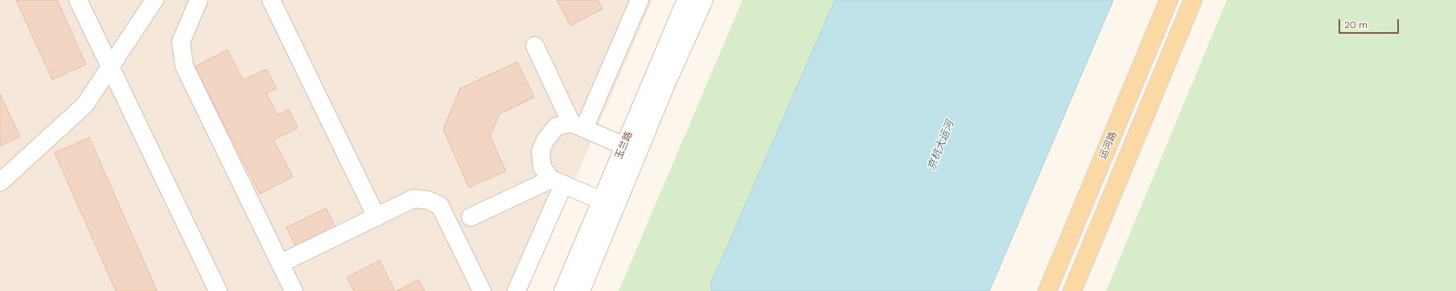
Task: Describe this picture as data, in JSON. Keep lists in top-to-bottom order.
{
  "streets": {
    "main road": ["运河路"],
    "street": ["玉兰路"]
  },
  "water": ["京杭大运河"],
  "scale_bar": "20 m"
}
